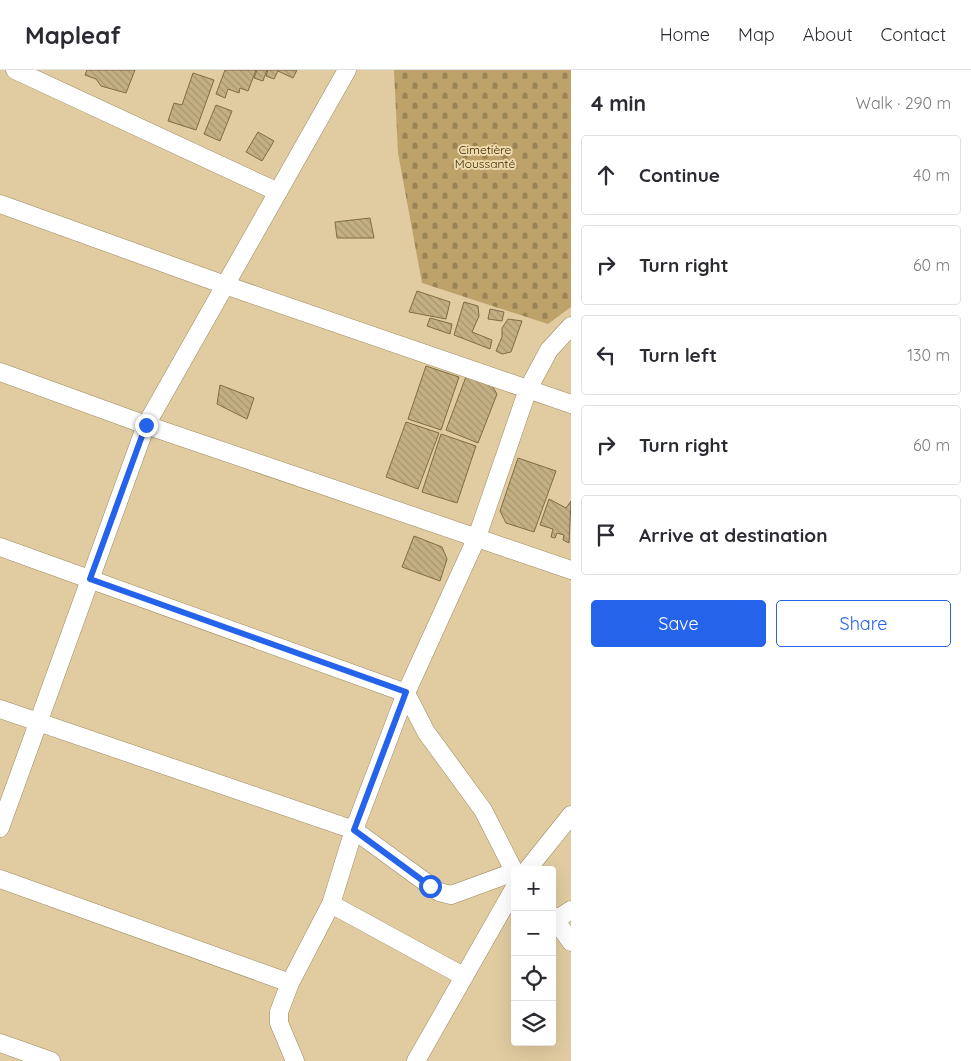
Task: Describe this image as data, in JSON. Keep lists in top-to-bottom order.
{
  "parks": ["Cimetière Moussanté"],
  "page": {
    "header": "Mapleaf",
    "nav": [
      "Home",
      "Map",
      "About",
      "Contact"
    ],
    "heading": ["4 min", "Walk · 290 m"],
    "list": [
      ["Continue", "40 m"],
      ["Turn right", "60 m"],
      ["Turn left", "130 m"],
      ["Turn right", "60 m"],
      "Arrive at destination"
    ],
    "buttons": ["Save", "Share"],
    "map_buttons": ["+", "−"]
  }
}
